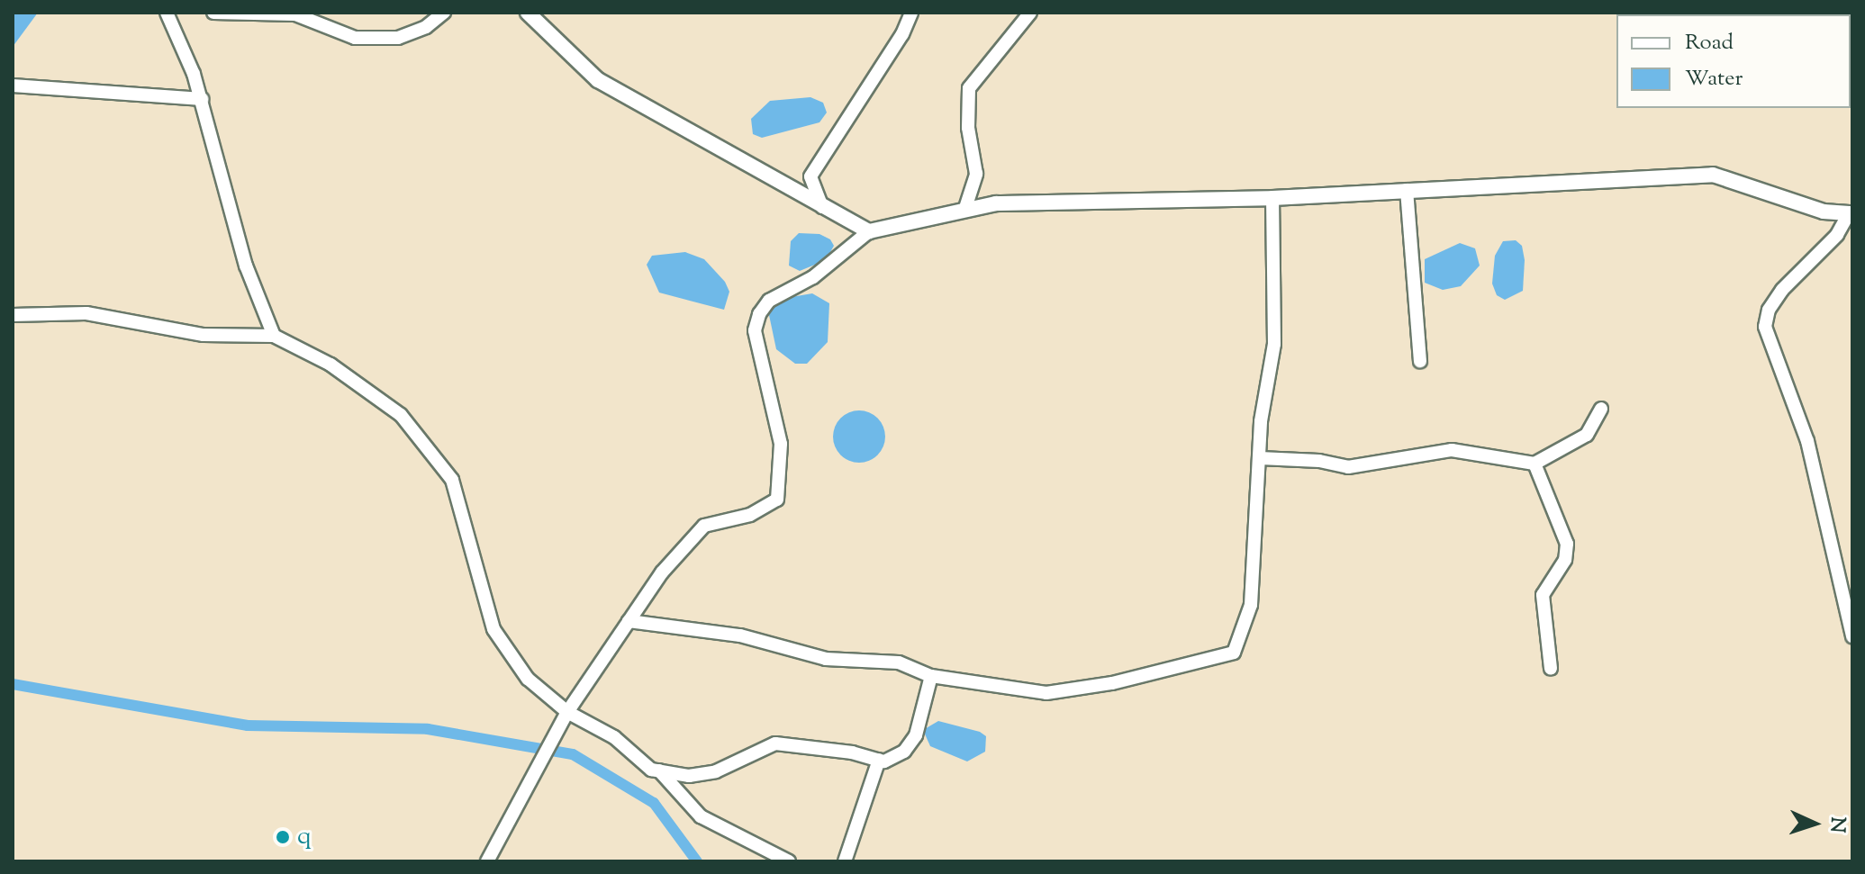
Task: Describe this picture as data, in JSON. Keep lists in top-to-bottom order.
{
  "places": ["q"],
  "legend": ["Road", "Water"],
  "north": "right"
}
